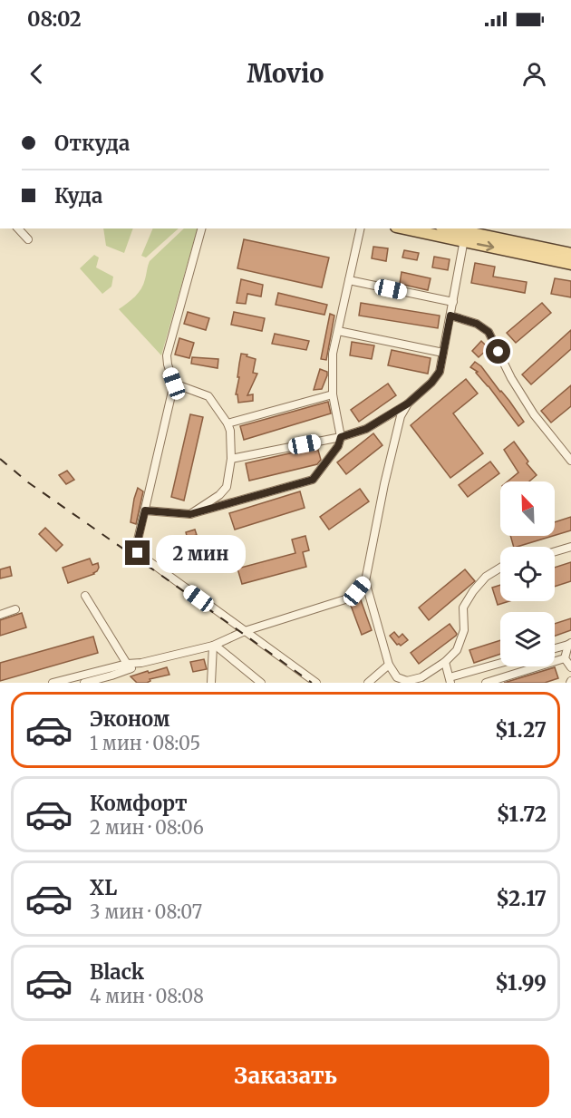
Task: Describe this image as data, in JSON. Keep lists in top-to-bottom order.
{
  "north": "top left",
  "page": {
    "status": "08:02",
    "header": "Movio",
    "banner": ["Откуда", "Куда"],
    "bubble": "2 мин",
    "list": [
      {
        "name": "Эконом",
        "note": "1 мин · 08:05",
        "value": "$1.27"
      },
      {
        "name": "Комфорт",
        "note": "2 мин · 08:06",
        "value": "$1.72"
      },
      {
        "name": "XL",
        "note": "3 мин · 08:07",
        "value": "$2.17"
      },
      {
        "name": "Black",
        "note": "4 мин · 08:08",
        "value": "$1.99"
      }
    ],
    "buttons": "Заказать"
  }
}
